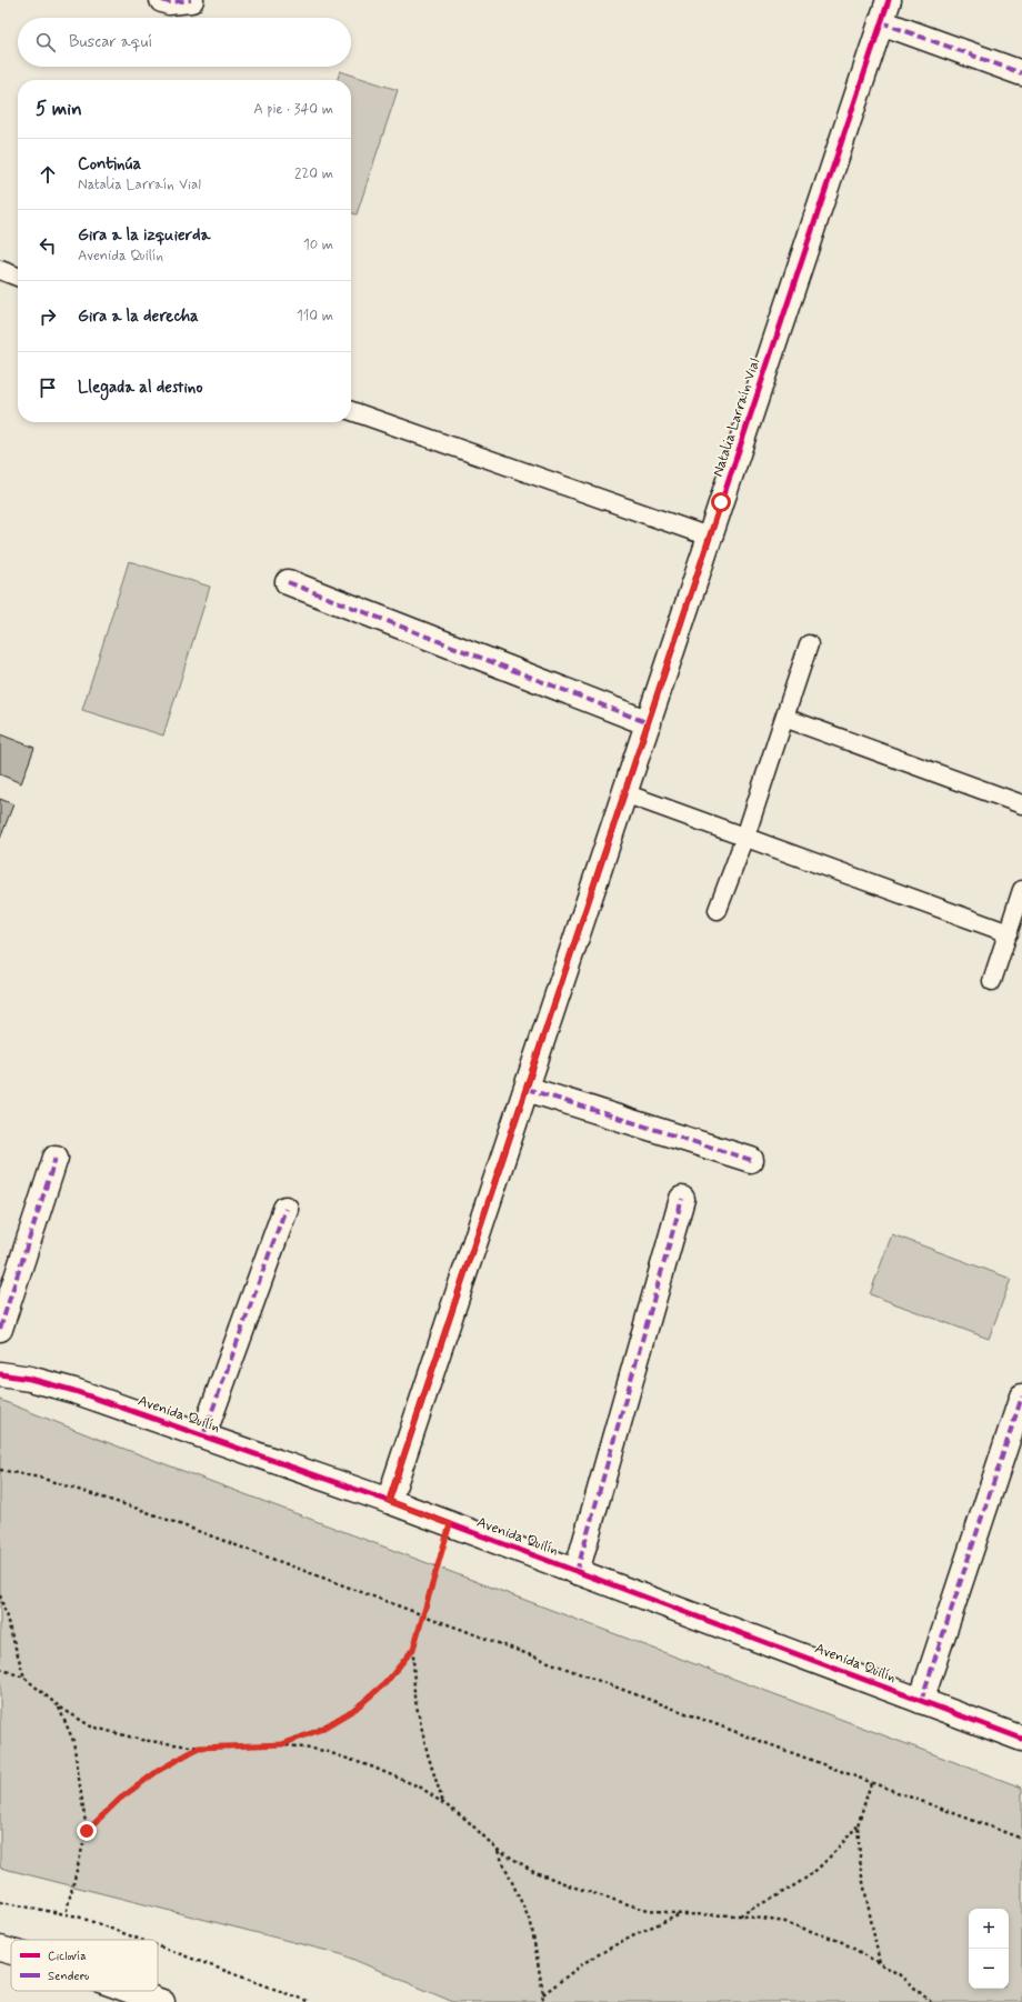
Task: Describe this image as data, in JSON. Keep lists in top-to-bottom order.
{
  "streets": {
    "street": ["Natalia Larraín Vial", "Avenida Quilín"]
  },
  "crossings": [
    ["Natalia Larraín Vial", "Avenida Quilín"]
  ],
  "legend": ["Ciclovía", "Sendero"],
  "page": {
    "search": "Buscar aquí",
    "heading": ["5 min", "A pie · 340 m"],
    "list": [
      ["Continúa", "Natalia Larraín Vial", "220 m"],
      ["Gira a la izquierda", "Avenida Quilín", "10 m"],
      ["Gira a la derecha", "110 m"],
      "Llegada al destino"
    ],
    "map_buttons": ["+", "−"]
  }
}
